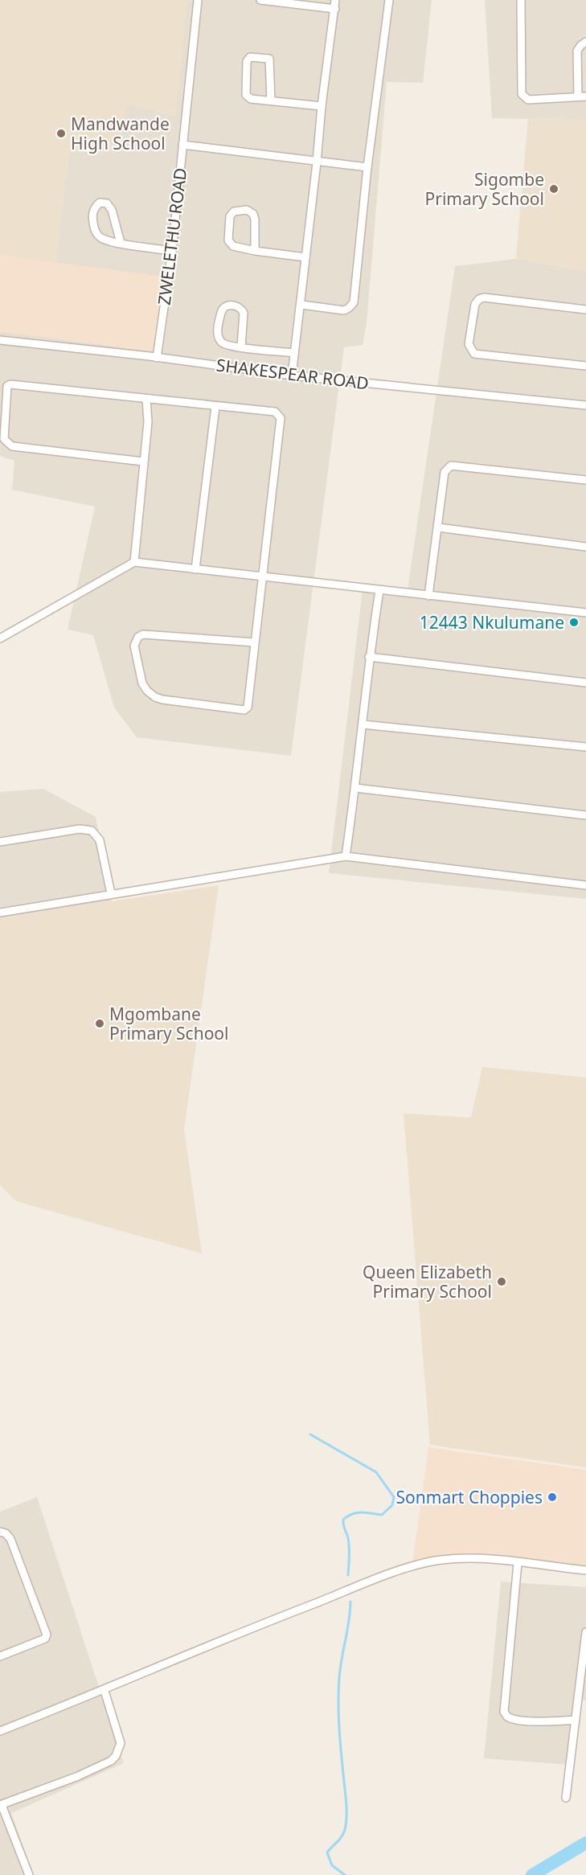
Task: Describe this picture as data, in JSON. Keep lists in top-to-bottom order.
{
  "streets": {
    "street": ["ZWELETHU ROAD", "SHAKESPEAR ROAD"]
  },
  "crossings": [
    ["ZWELETHU ROAD", "SHAKESPEAR ROAD"]
  ],
  "places": [
    "Mandwande High School",
    "Sigombe Primary School",
    "12443 Nkulumane",
    "Mgombane Primary School",
    "Queen Elizabeth Primary School",
    "Sonmart Choppies"
  ]
}
